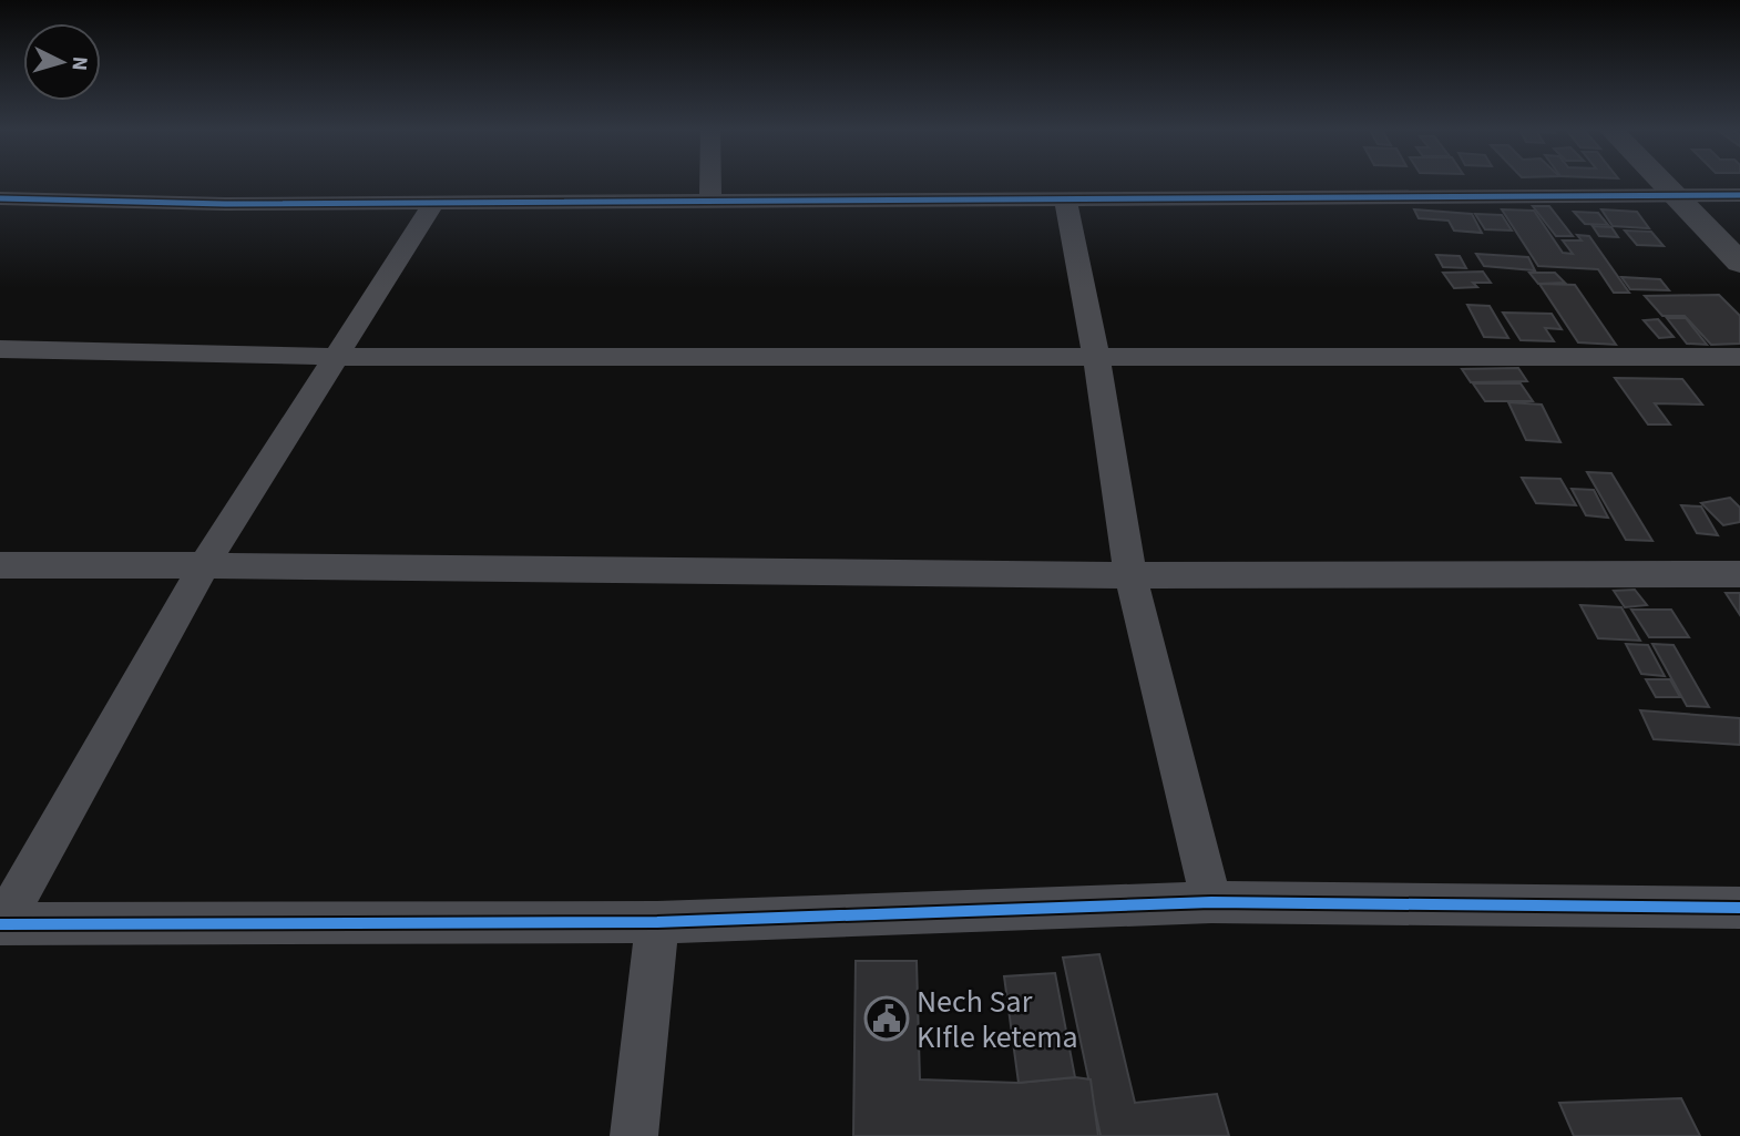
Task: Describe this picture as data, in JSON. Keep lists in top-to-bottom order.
{
  "places": {
    "public building": ["Nech Sar KIfle ketema"]
  },
  "north": "right"
}
